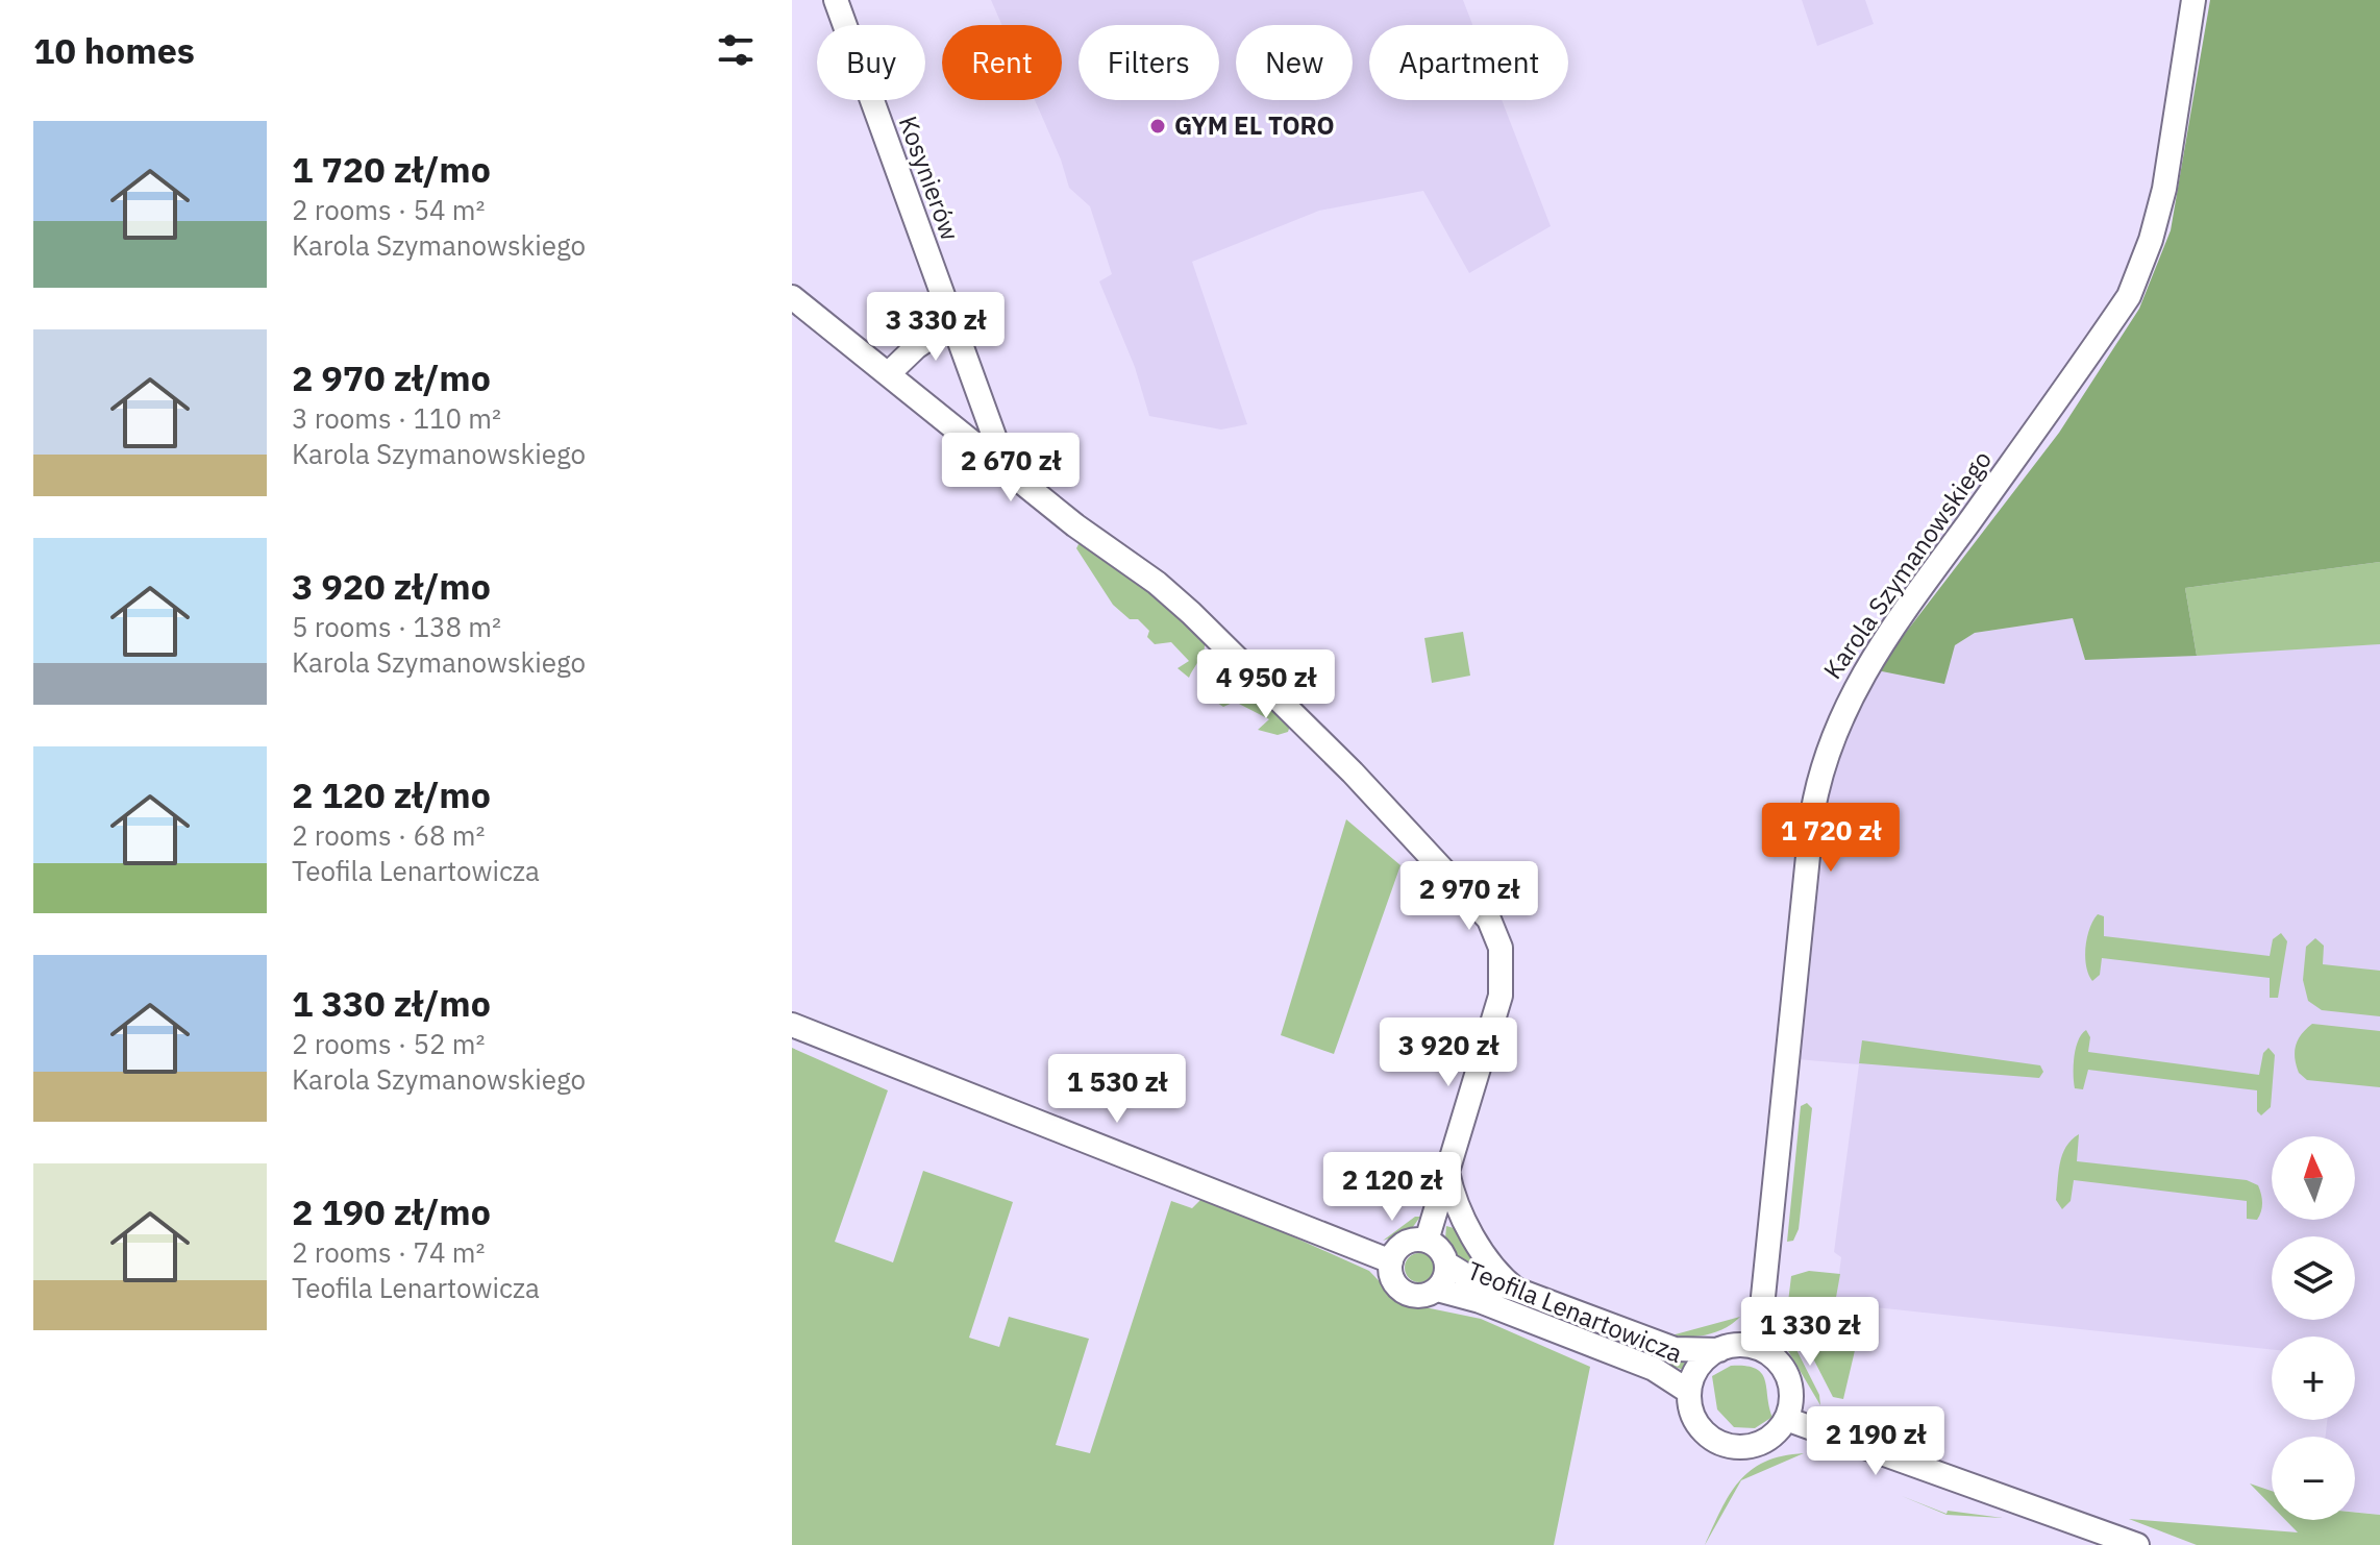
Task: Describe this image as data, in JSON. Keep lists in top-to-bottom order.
{
  "streets": {
    "street": ["Kosynierów", "Karola Szymanowskiego", "Teofila Lenartowicza"]
  },
  "crossings": [
    ["Karola Szymanowskiego", "Teofila Lenartowicza"]
  ],
  "places": ["GYM EL TORO"],
  "north": "top",
  "page": {
    "heading": "10 homes",
    "chip": [
      "Buy",
      "Rent",
      "Filters",
      "New",
      "Apartment"
    ],
    "list": [
      {
        "name": "1 720 zł/mo",
        "note": "2 rooms · 54 m² · Karola Szymanowskiego"
      },
      {
        "name": "2 970 zł/mo",
        "note": "3 rooms · 110 m² · Karola Szymanowskiego"
      },
      {
        "name": "3 920 zł/mo",
        "note": "5 rooms · 138 m² · Karola Szymanowskiego"
      },
      {
        "name": "2 120 zł/mo",
        "note": "2 rooms · 68 m² · Teofila Lenartowicza"
      },
      {
        "name": "1 330 zł/mo",
        "note": "2 rooms · 52 m² · Karola Szymanowskiego"
      },
      {
        "name": "2 190 zł/mo",
        "note": "2 rooms · 74 m² · Teofila Lenartowicza"
      }
    ],
    "price": [
      "3 330 zł",
      "2 670 zł",
      "4 950 zł",
      "1 720 zł",
      "2 970 zł",
      "3 920 zł",
      "1 530 zł",
      "2 120 zł",
      "1 330 zł",
      "2 190 zł"
    ],
    "map_buttons": ["+", "−"]
  }
}
